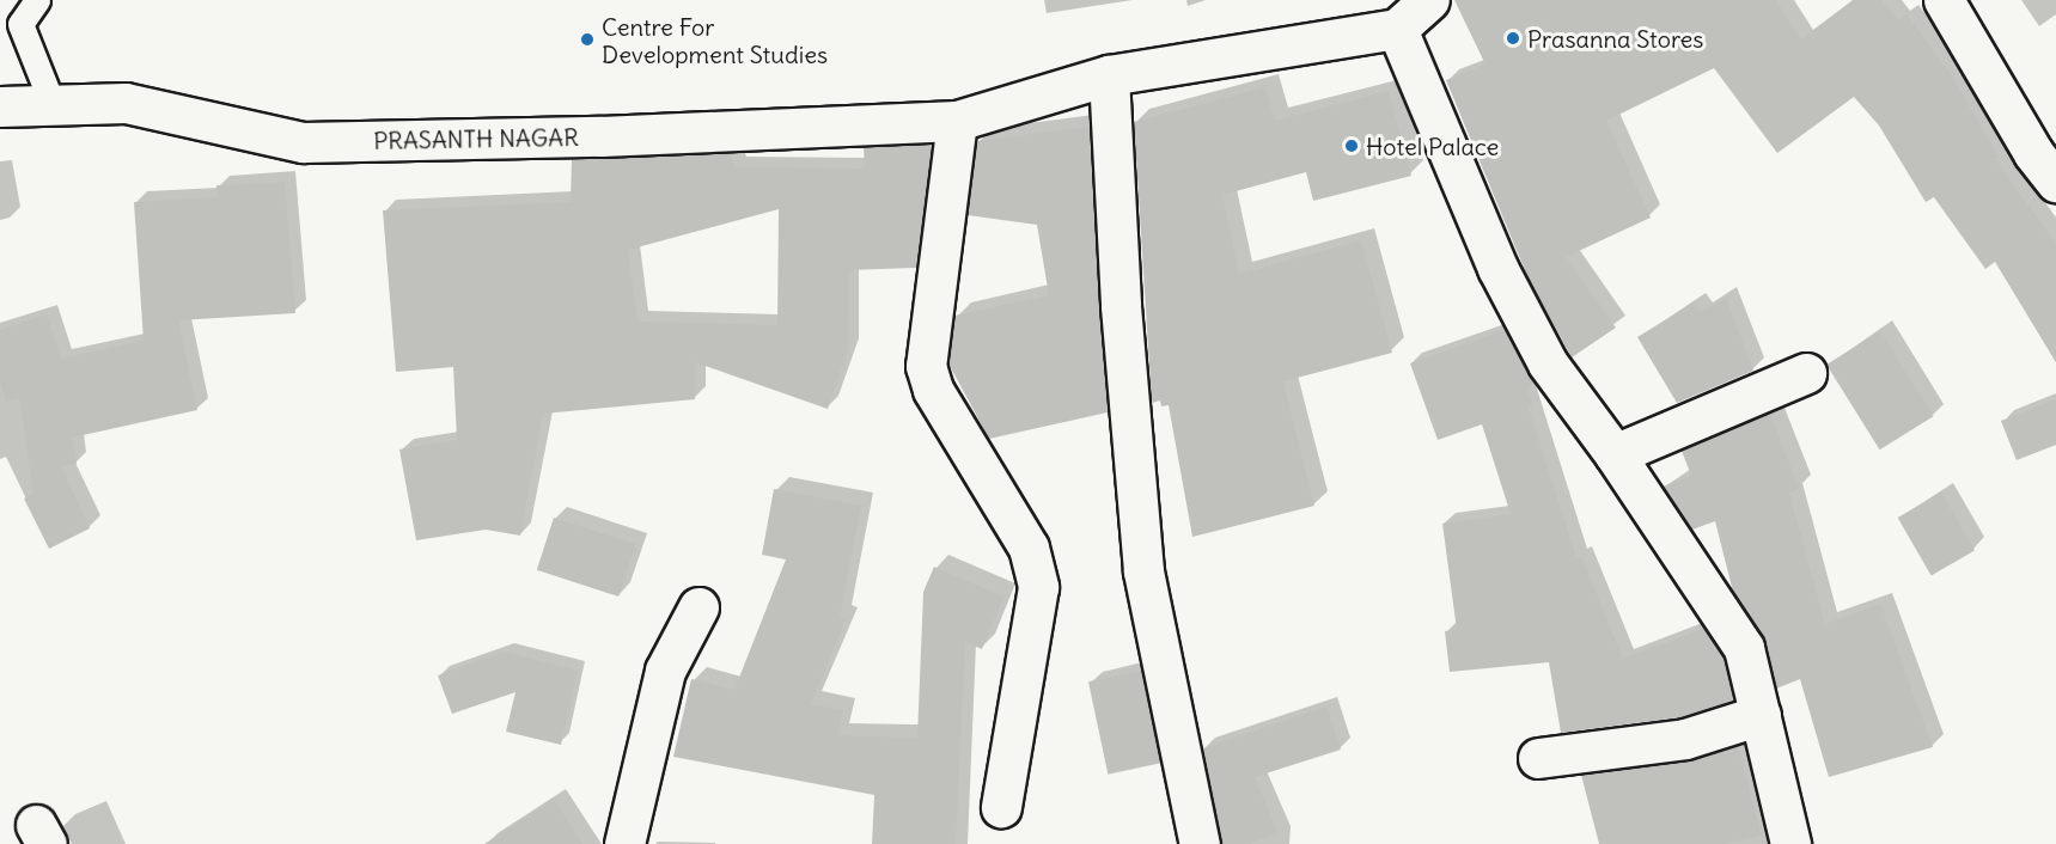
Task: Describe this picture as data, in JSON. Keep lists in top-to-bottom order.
{
  "streets": {
    "street": ["PRASANTH NAGAR"]
  },
  "places": ["Prasanna Stores", "Centre For Development Studies", "Hotel Palace"]
}
